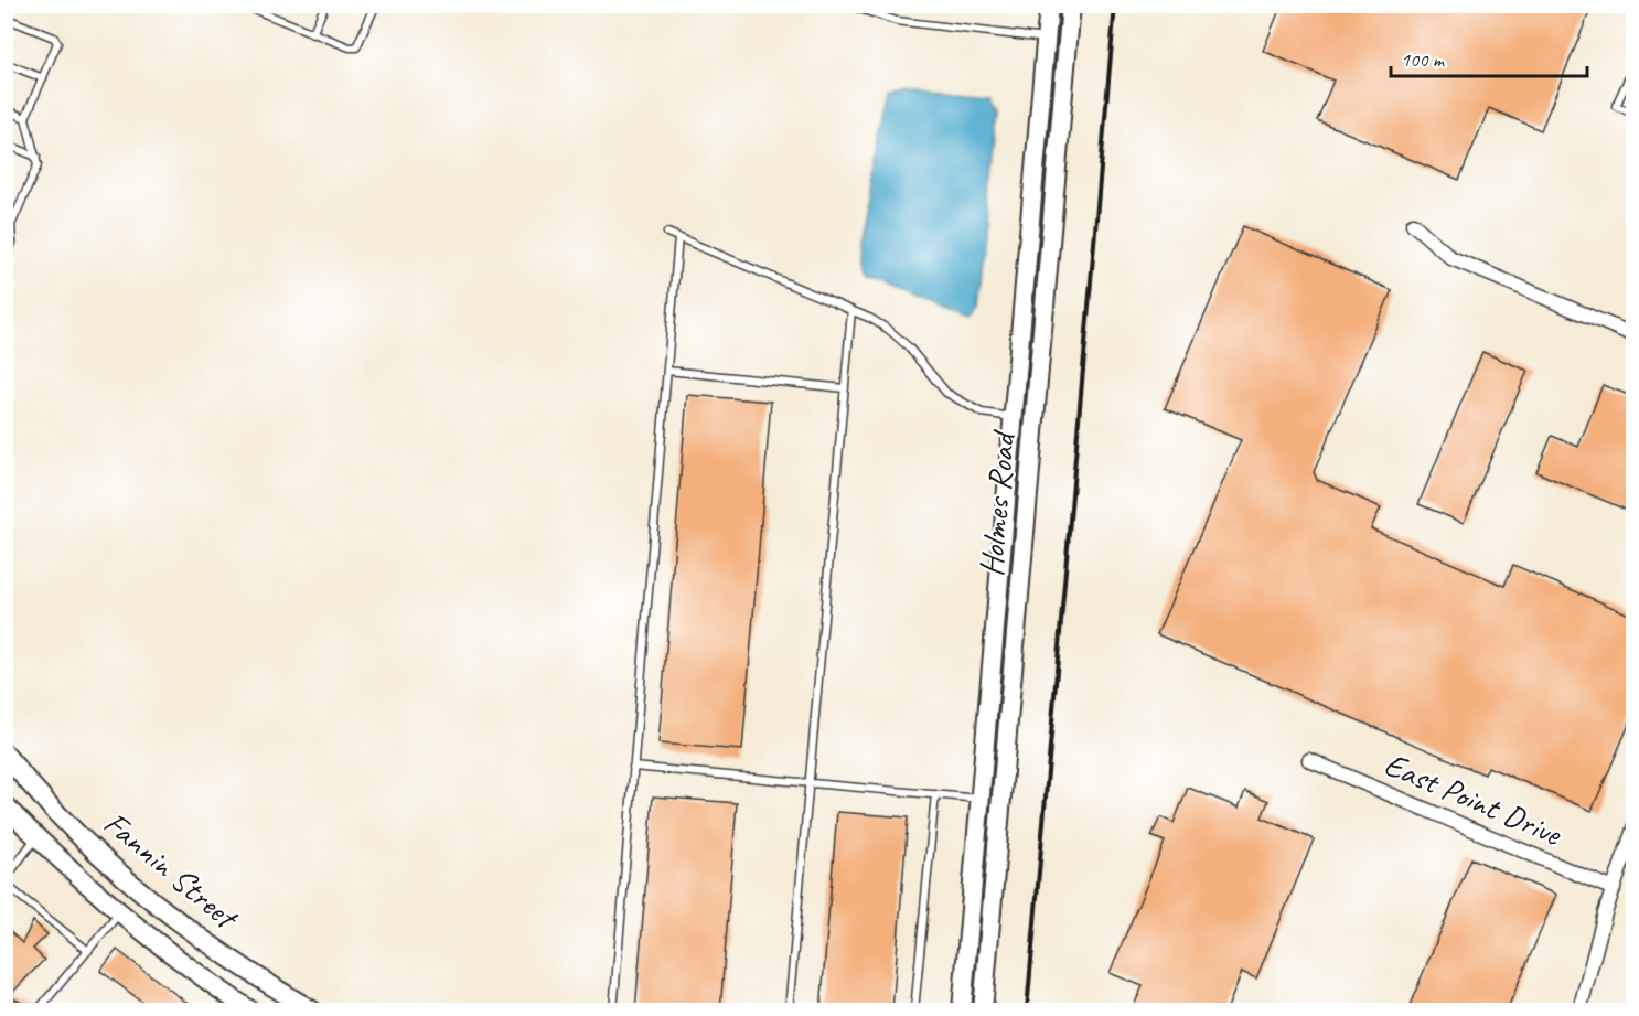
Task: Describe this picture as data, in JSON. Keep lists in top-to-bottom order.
{
  "streets": {
    "main road": ["Holmes Road", "Fannin Street"],
    "street": ["East Point Drive"]
  },
  "scale_bar": "100 m"
}
